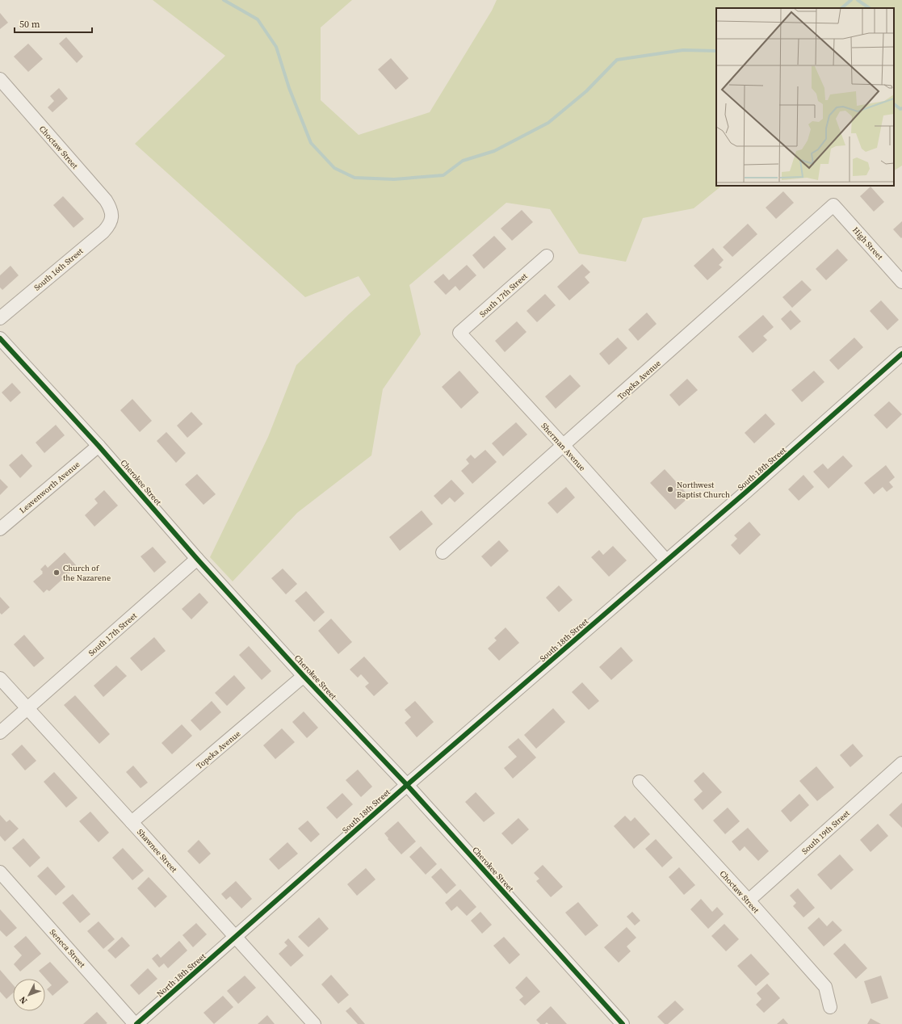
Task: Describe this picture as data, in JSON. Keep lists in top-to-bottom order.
{
  "streets": {
    "street": [
      "Choctaw Street",
      "High Street",
      "South 16th Street",
      "South 17th Street",
      "Topeka Avenue",
      "Sherman Avenue",
      "South 18th Street",
      "Cherokee Street",
      "Leavenworth Avenue",
      "South 19th Street",
      "Shawnee Street",
      "Seneca Street",
      "North 18th Street"
    ]
  },
  "crossings": [
    ["Choctaw Street", "South 16th Street"],
    ["Choctaw Street", "South 19th Street"],
    ["High Street", "Topeka Avenue"],
    ["South 17th Street", "Sherman Avenue"],
    ["South 17th Street", "Cherokee Street"],
    ["South 17th Street", "Shawnee Street"],
    ["Topeka Avenue", "Sherman Avenue"],
    ["Topeka Avenue", "Cherokee Street"],
    ["Topeka Avenue", "Shawnee Street"],
    ["Sherman Avenue", "South 18th Street"],
    ["South 18th Street", "Cherokee Street"],
    ["South 18th Street", "Shawnee Street"],
    ["South 18th Street", "North 18th Street"],
    ["Cherokee Street", "Leavenworth Avenue"],
    ["Shawnee Street", "North 18th Street"],
    ["Seneca Street", "North 18th Street"]
  ],
  "places": ["Northwest Baptist Church", "Church of the Nazarene"],
  "scale_bar": "50 m",
  "north": "bottom left"
}
